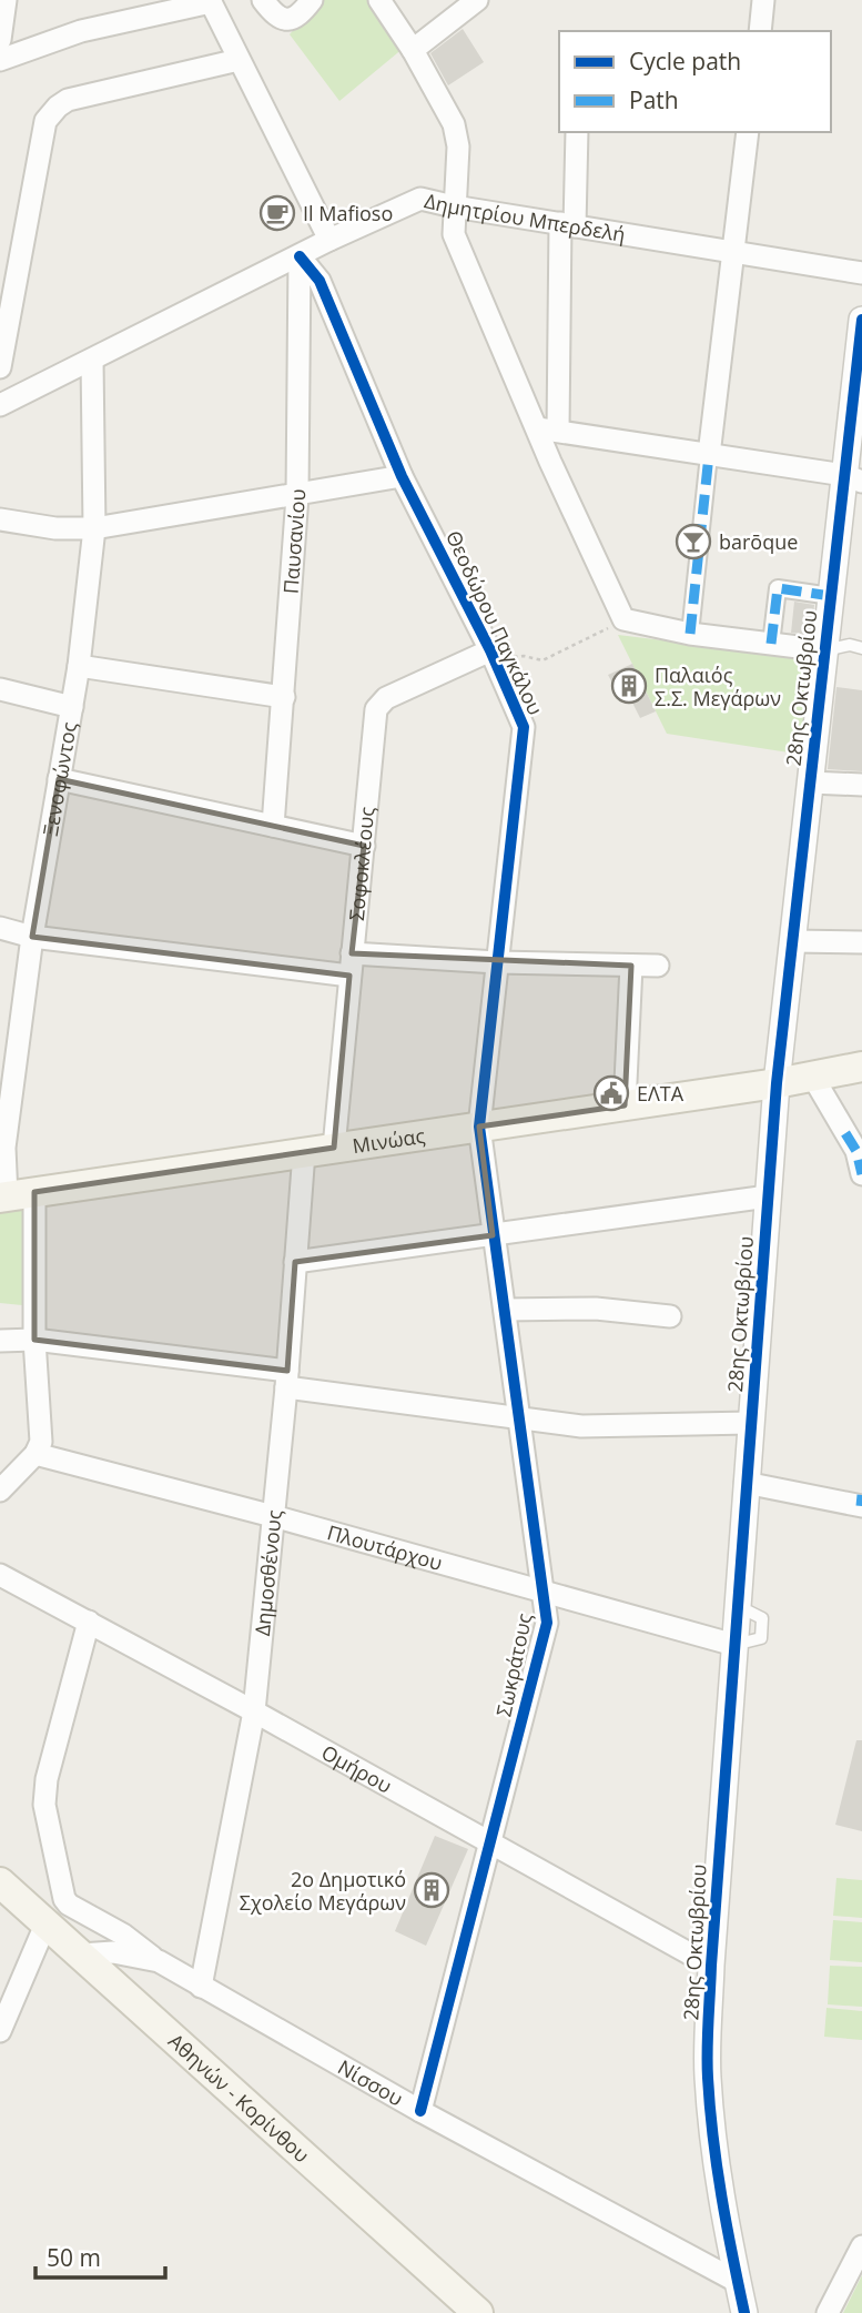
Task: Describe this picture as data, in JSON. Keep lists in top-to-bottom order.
{
  "streets": {
    "main road": ["Μινώας", "Αθηνών - Κορίνθου"],
    "street": [
      "Δημητρίου Μπερδελή",
      "Παυσανίου",
      "Θεοδώρου Παγκάλου",
      "28ης Οκτωβρίου",
      "Ξενοφώντος",
      "Σοφοκλέους",
      "Πλουτάρχου",
      "Δημοσθένους",
      "Σωκράτους",
      "Ομήρου",
      "Νίσσου"
    ]
  },
  "crossings": [
    ["Δημητρίου Μπερδελή", "Παυσανίου"],
    ["Δημητρίου Μπερδελή", "Θεοδώρου Παγκάλου"],
    ["Δημητρίου Μπερδελή", "Ξενοφώντος"],
    ["Παυσανίου", "Θεοδώρου Παγκάλου"],
    ["Θεοδώρου Παγκάλου", "Σοφοκλέους"],
    ["Θεοδώρου Παγκάλου", "Μινώας"],
    ["Θεοδώρου Παγκάλου", "Σωκράτους"],
    ["28ης Οκτωβρίου", "Μινώας"],
    ["28ης Οκτωβρίου", "Πλουτάρχου"],
    ["28ης Οκτωβρίου", "Ομήρου"],
    ["28ης Οκτωβρίου", "Νίσσου"],
    ["Ξενοφώντος", "Μινώας"],
    ["Ξενοφώντος", "Πλουτάρχου"],
    ["Σοφοκλέους", "Μινώας"],
    ["Μινώας", "Δημοσθένους"],
    ["Μινώας", "Σωκράτους"],
    ["Πλουτάρχου", "Δημοσθένους"],
    ["Πλουτάρχου", "Σωκράτους"],
    ["Δημοσθένους", "Ομήρου"],
    ["Δημοσθένους", "Νίσσου"],
    ["Σωκράτους", "Ομήρου"],
    ["Σωκράτους", "Νίσσου"],
    ["Νίσσου", "Αθηνών - Κορίνθου"]
  ],
  "places": {
    "cafe": ["Il Mafioso"],
    "bar": ["barōque"],
    "building": ["Παλαιός Σ.Σ. Μεγάρων", "2ο Δημοτικό Σχολείο Μεγάρων"],
    "public building": ["ΕΛΤΑ"]
  },
  "legend": ["Cycle path", "Path"],
  "scale_bar": "50 m"
}
